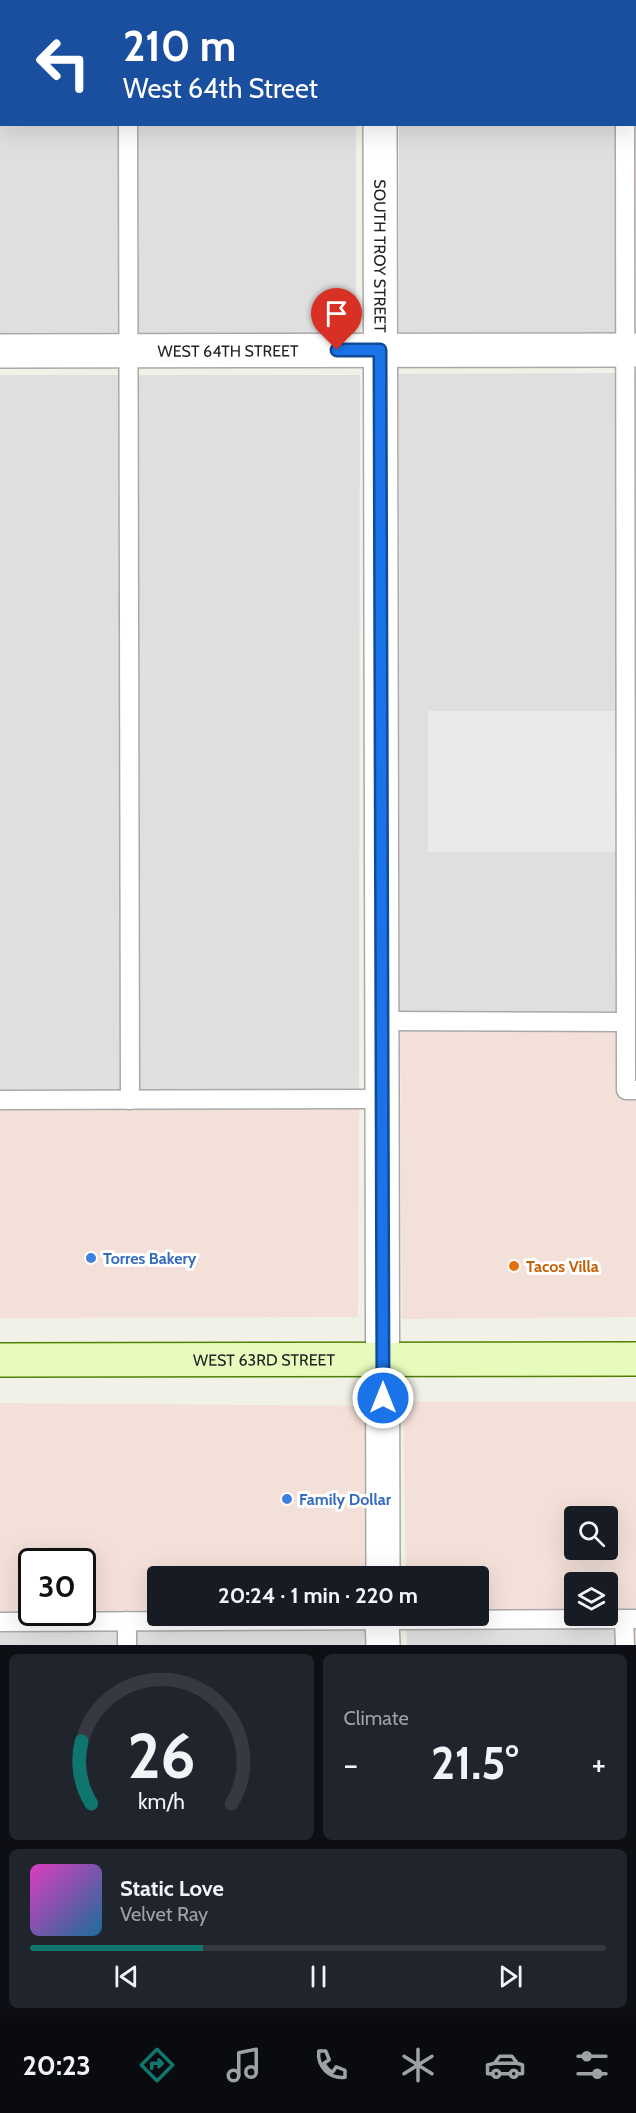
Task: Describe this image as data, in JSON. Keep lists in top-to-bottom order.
{
  "streets": {
    "main road": ["WEST 63RD STREET"],
    "street": ["SOUTH TROY STREET", "WEST 64TH STREET"]
  },
  "crossings": [
    ["SOUTH TROY STREET", "WEST 64TH STREET"],
    ["SOUTH TROY STREET", "WEST 63RD STREET"]
  ],
  "places": ["Torres Bakery", "Tacos Villa", "Family Dollar"],
  "page": {
    "turn": ["210 m", "West 64th Street"],
    "limit": "30",
    "trip": "20:24 · 1 min · 220 m",
    "tile": "Climate",
    "heat": ["−", "21.5°", "+"],
    "song": ["Static Love", "Velvet Ray"],
    "tabs": "20:23",
    "gauge": ["26", "km/h"]
  }
}
